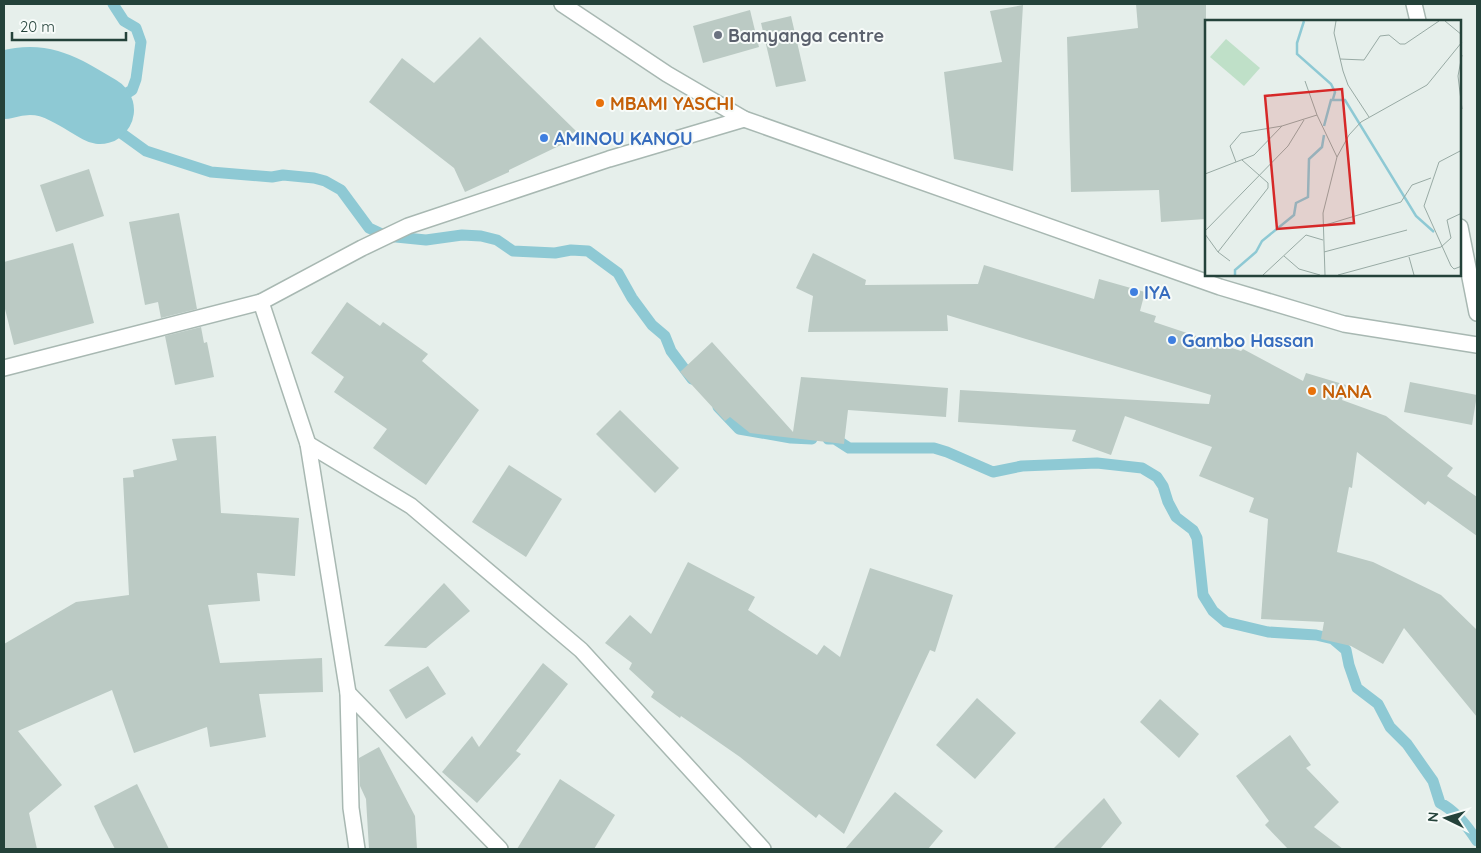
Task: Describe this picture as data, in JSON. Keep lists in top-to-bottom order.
{
  "places": [
    "Bamyanga centre",
    "MBAMI YASCHI",
    "AMINOU KANOU",
    "IYA",
    "Gambo Hassan",
    "NANA"
  ],
  "scale_bar": "20 m",
  "north": "left"
}
